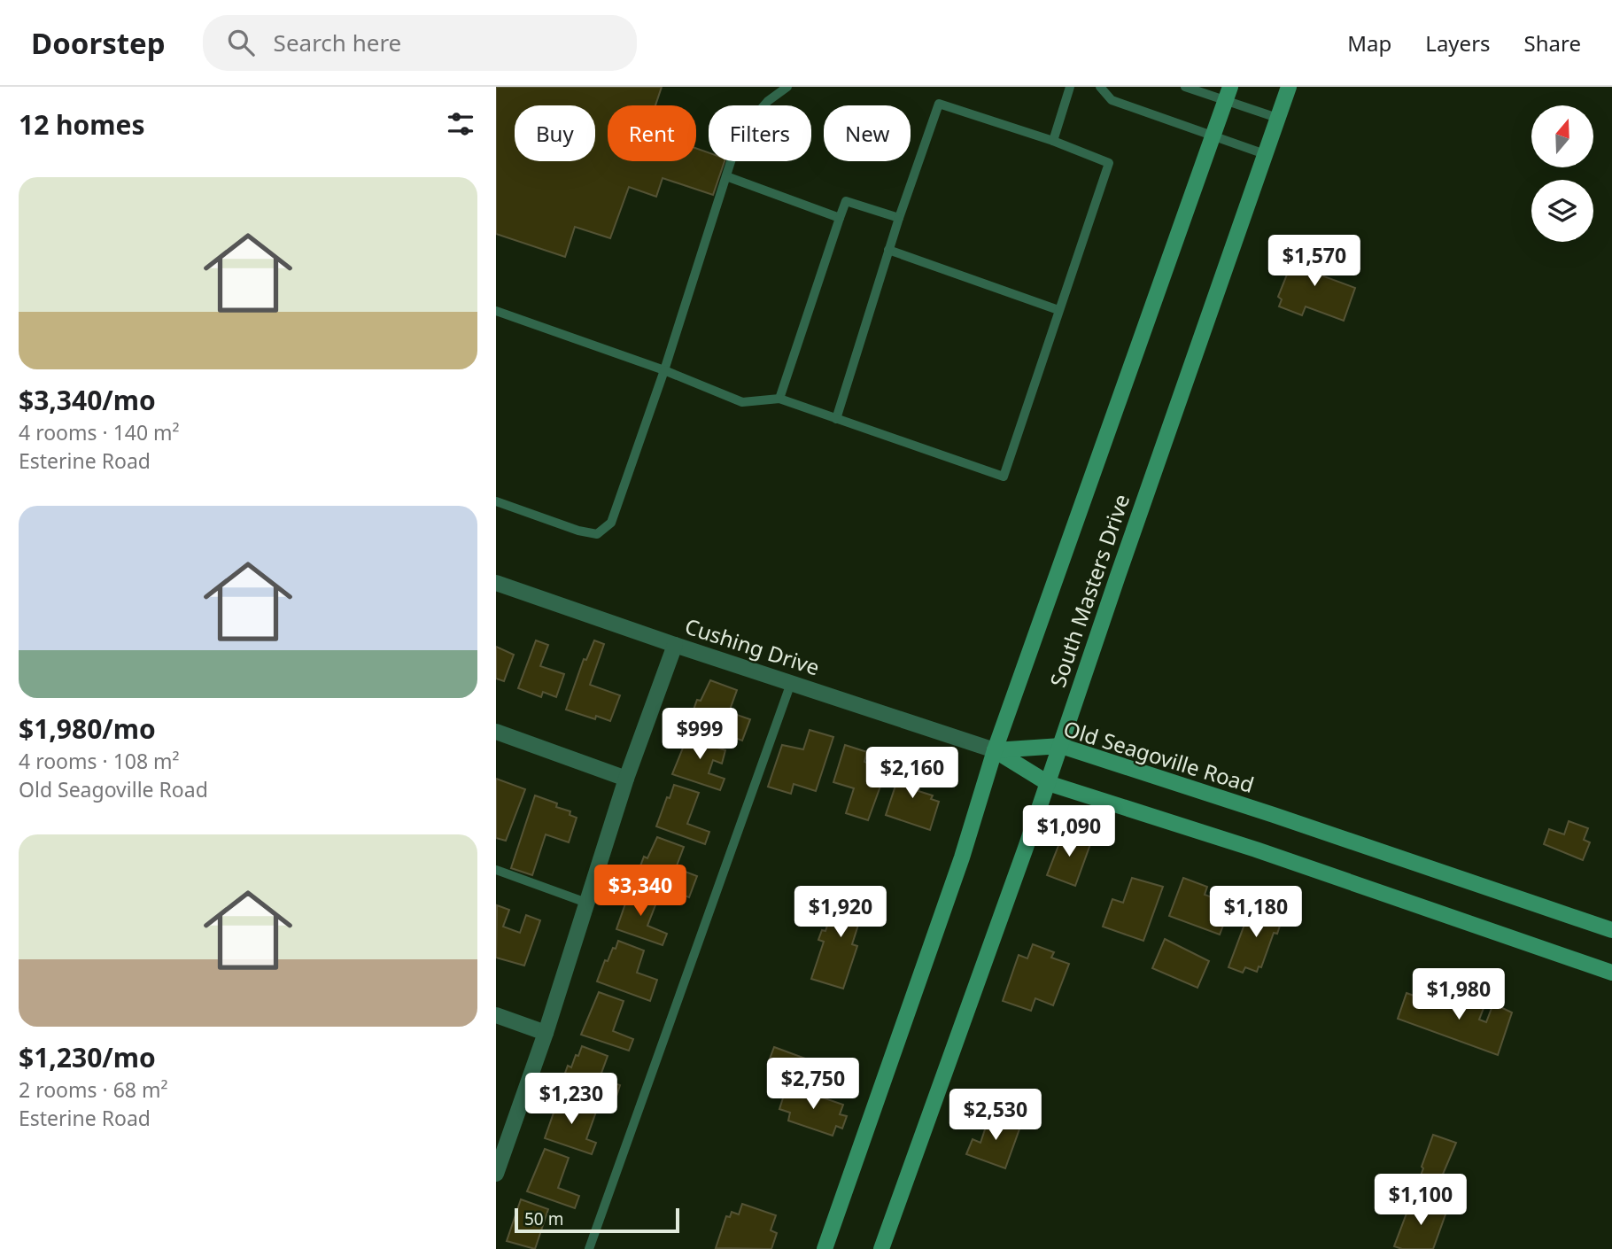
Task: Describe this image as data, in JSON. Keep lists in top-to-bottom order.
{
  "streets": {
    "main road": ["South Masters Drive", "Old Seagoville Road"],
    "street": ["Cushing Drive"]
  },
  "crossings": [
    ["South Masters Drive", "Cushing Drive"],
    ["South Masters Drive", "Old Seagoville Road"],
    ["Cushing Drive", "Old Seagoville Road"]
  ],
  "scale_bar": "50 m",
  "north": "top",
  "page": {
    "header": "Doorstep",
    "search": "Search here",
    "nav": ["Map", "Layers", "Share"],
    "heading": "12 homes",
    "chip": [
      "Buy",
      "Rent",
      "Filters",
      "New"
    ],
    "list": [
      {
        "name": "$3,340/mo",
        "note": "4 rooms · 140 m² · Esterine Road"
      },
      {
        "name": "$1,980/mo",
        "note": "4 rooms · 108 m² · Old Seagoville Road"
      },
      {
        "name": "$1,230/mo",
        "note": "2 rooms · 68 m² · Esterine Road"
      }
    ],
    "price": [
      "$1,570",
      "$999",
      "$2,160",
      "$1,090",
      "$3,340",
      "$1,920",
      "$1,180",
      "$1,980",
      "$2,750",
      "$1,230",
      "$2,530",
      "$1,100"
    ],
    "scale": "50 m"
  }
}
